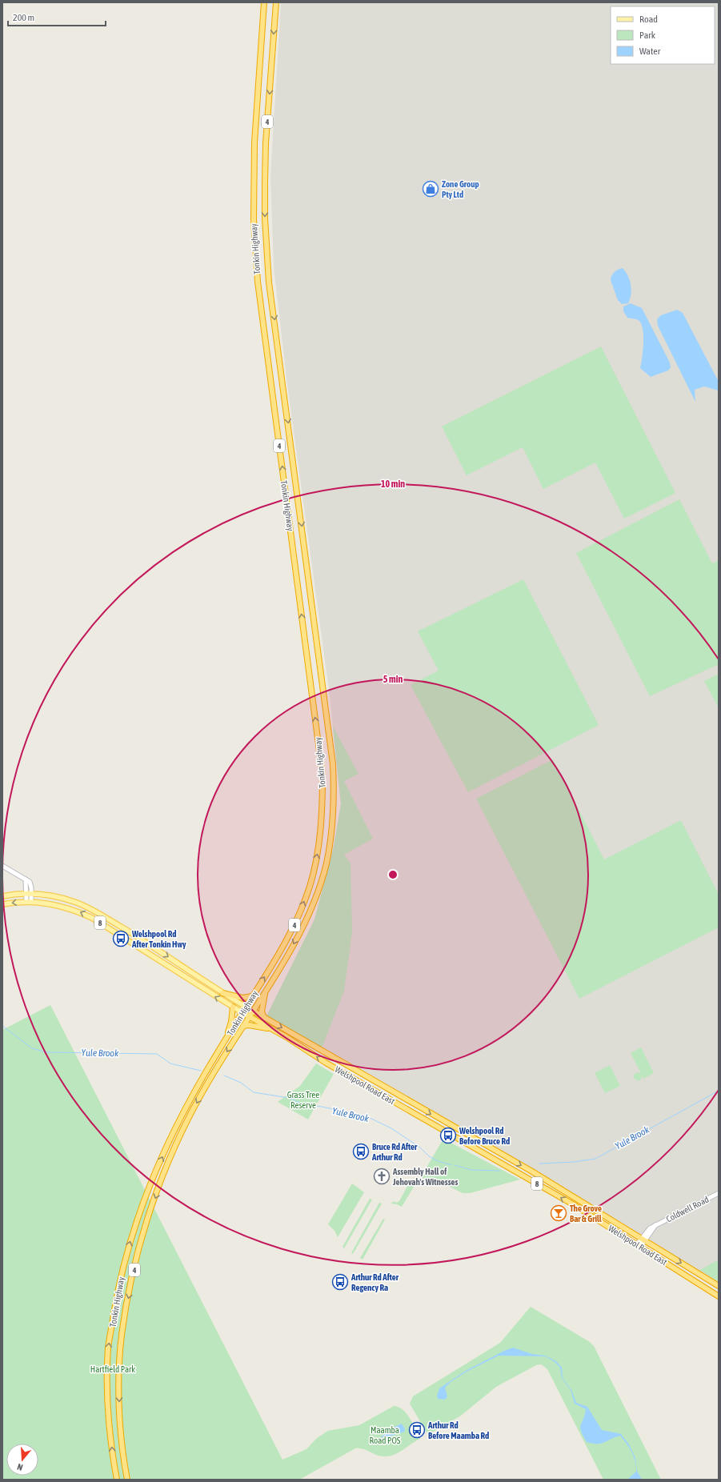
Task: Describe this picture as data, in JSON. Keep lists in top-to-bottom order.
{
  "streets": {
    "highway": [
      "4",
      "Tonkin Highway",
      "8",
      "Welshpool Road East"
    ],
    "street": ["Coldwell Road"]
  },
  "crossings": [
    ["Tonkin Highway", "Welshpool Road East"],
    ["Welshpool Road East", "Coldwell Road"]
  ],
  "water": ["Yule Brook"],
  "parks": ["Grass Tree Reserve", "Hartfield Park", "Maamba Road POS"],
  "places": {
    "shop": ["Zone Group Pty Ltd"],
    "bus stop": [
      "Welshpool Rd After Tonkin Hwy",
      "Welshpool Rd Before Bruce Rd",
      "Bruce Rd After Arthur Rd",
      "Arthur Rd After Regency Ra",
      "Arthur Rd Before Maamba Rd"
    ],
    "church": ["Assembly Hall of Jehovah's Witnesses"],
    "bar": ["The Grove Bar & Grill"]
  },
  "legend": ["Road", "Park", "Water"],
  "scale_bar": "200 m",
  "north": "bottom",
  "rings": ["10 min", "5 min"]
}
